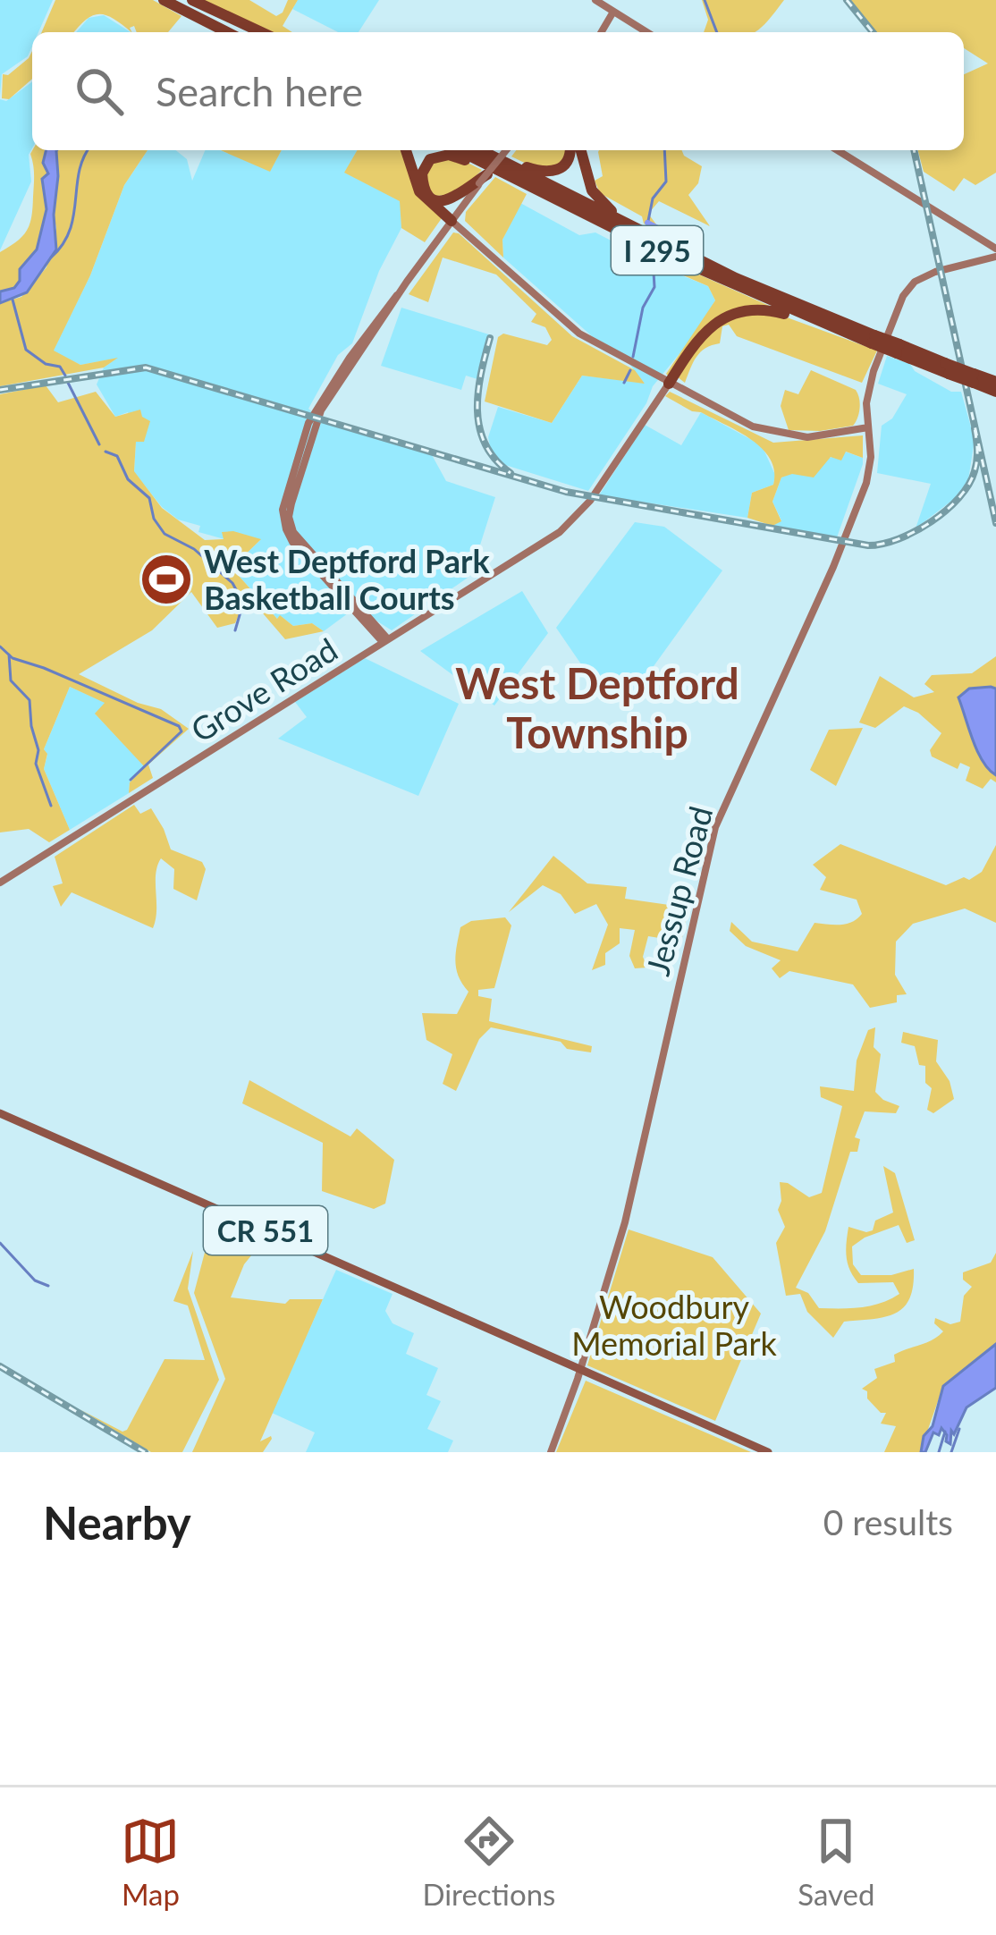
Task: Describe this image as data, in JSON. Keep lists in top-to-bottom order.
{
  "streets": {
    "highway": ["I 295"],
    "main road": ["Grove Road", "Jessup Road", "CR 551"]
  },
  "crossings": [
    ["Jessup Road", "CR 551"]
  ],
  "districts": ["West Deptford Township"],
  "parks": ["Woodbury Memorial Park"],
  "places": {
    "sports": ["West Deptford Park Basketball Courts"]
  },
  "page": {
    "search": "Search here",
    "heading": ["Nearby", "0 results"],
    "nav": ["Map", "Directions", "Saved"]
  }
}
